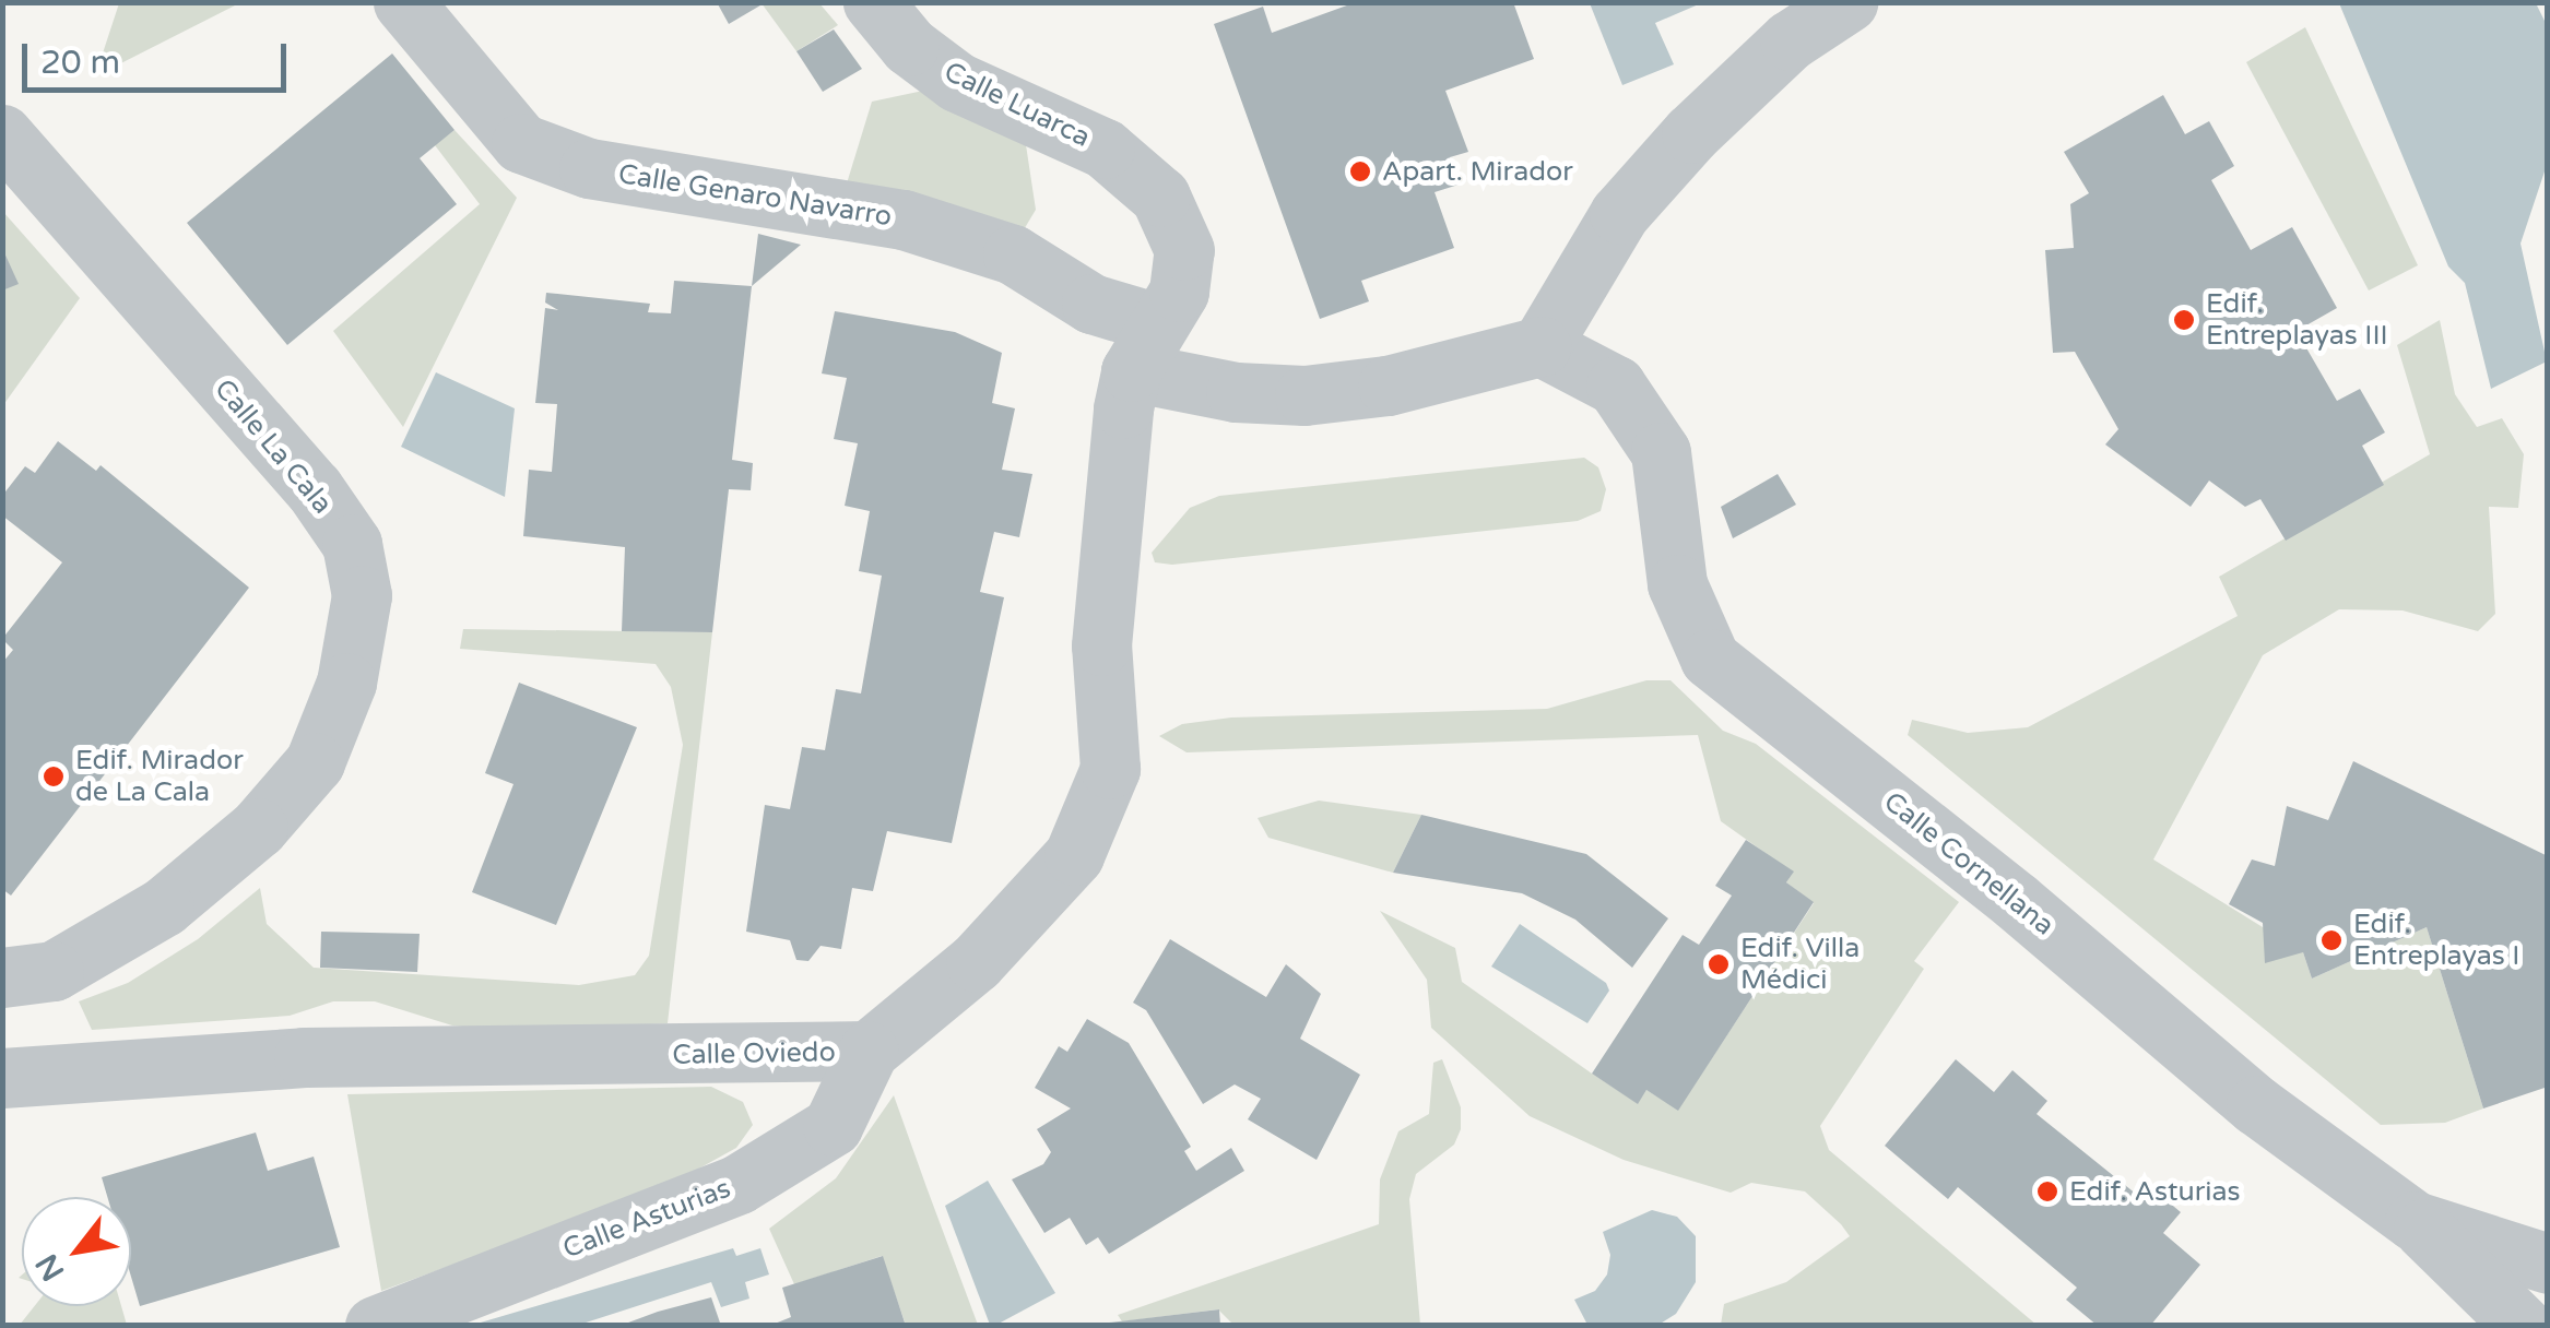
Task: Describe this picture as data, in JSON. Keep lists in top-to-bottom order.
{
  "streets": {
    "street": [
      "Calle Luarca",
      "Calle Genaro Navarro",
      "Calle La Cala",
      "Calle Cornellana",
      "Calle Oviedo",
      "Calle Asturias"
    ]
  },
  "crossings": [
    ["Calle Luarca", "Calle Genaro Navarro"],
    ["Calle Luarca", "Calle Oviedo"],
    ["Calle Genaro Navarro", "Calle Cornellana"],
    ["Calle Genaro Navarro", "Calle Oviedo"],
    ["Calle Oviedo", "Calle Asturias"]
  ],
  "places": [
    "Apart. Mirador",
    "Edif. Entreplayas III",
    "Edif. Mirador de La Cala",
    "Edif. Entreplayas I",
    "Edif. Villa Médici",
    "Edif. Asturias"
  ],
  "scale_bar": "20 m",
  "north": "bottom left"
}
